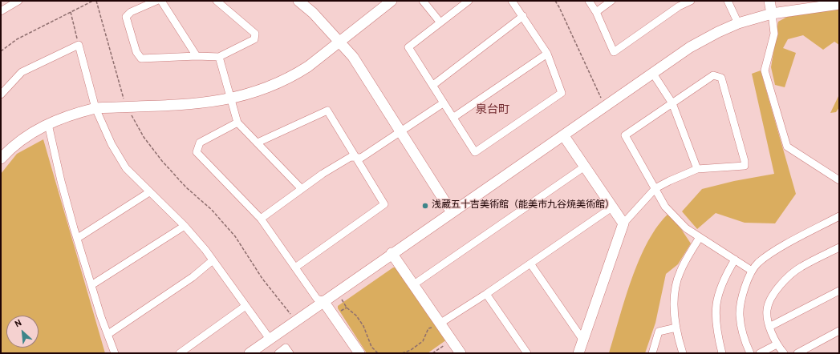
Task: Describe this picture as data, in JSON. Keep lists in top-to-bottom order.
{
  "districts": ["泉台町"],
  "places": ["浅蔵五十吉美術館（能美市九谷焼美術館）"],
  "north": "top left"
}
